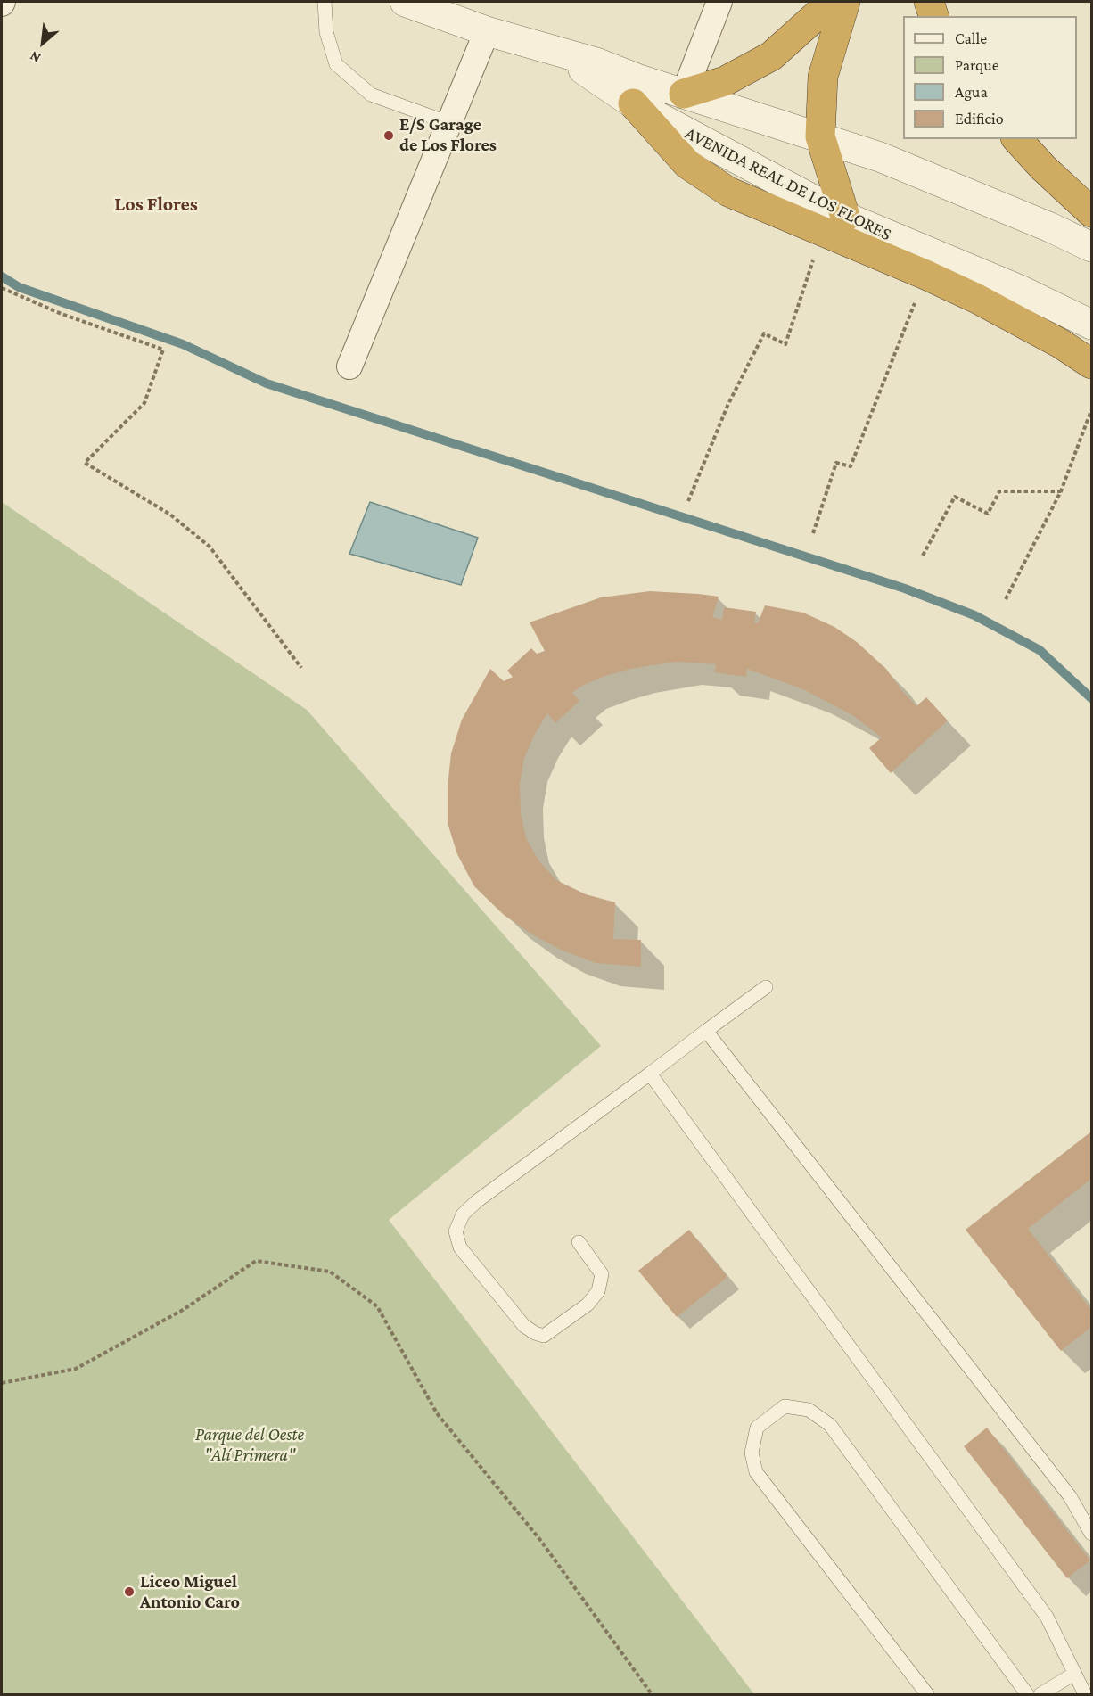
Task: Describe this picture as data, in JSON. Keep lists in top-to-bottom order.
{
  "streets": {
    "street": ["AVENIDA REAL DE LOS FLORES"]
  },
  "districts": ["Los Flores"],
  "parks": ["Parque del Oeste \"Alí Primera\""],
  "places": ["E/S Garage de Los Flores", "Liceo Miguel Antonio Caro"],
  "legend": [
    "Calle",
    "Parque",
    "Agua",
    "Edificio"
  ],
  "north": "bottom left"
}
